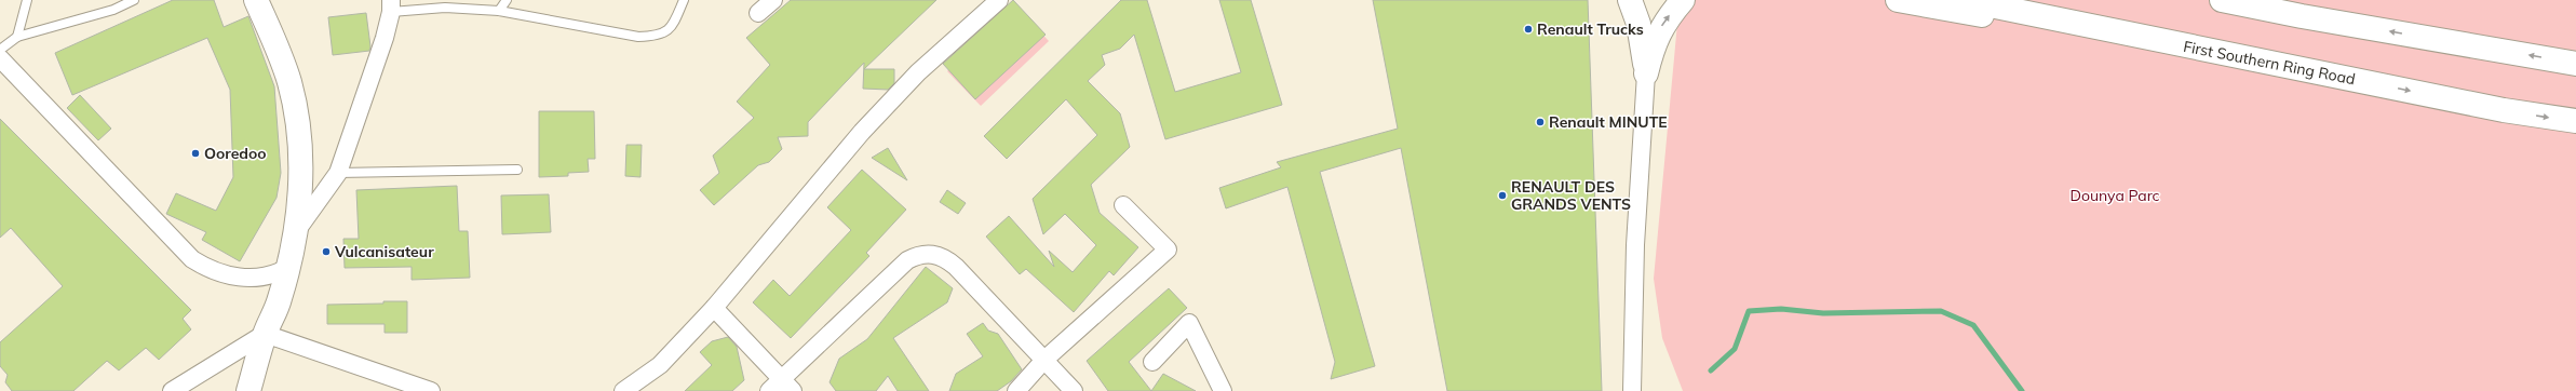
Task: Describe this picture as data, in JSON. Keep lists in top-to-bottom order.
{
  "streets": {
    "main road": ["First Southern Ring Road"]
  },
  "parks": ["Dounya Parc"],
  "places": [
    "Renault Trucks",
    "Renault MINUTE",
    "Ooredoo",
    "RENAULT DES GRANDS VENTS",
    "Vulcanisateur"
  ]
}
